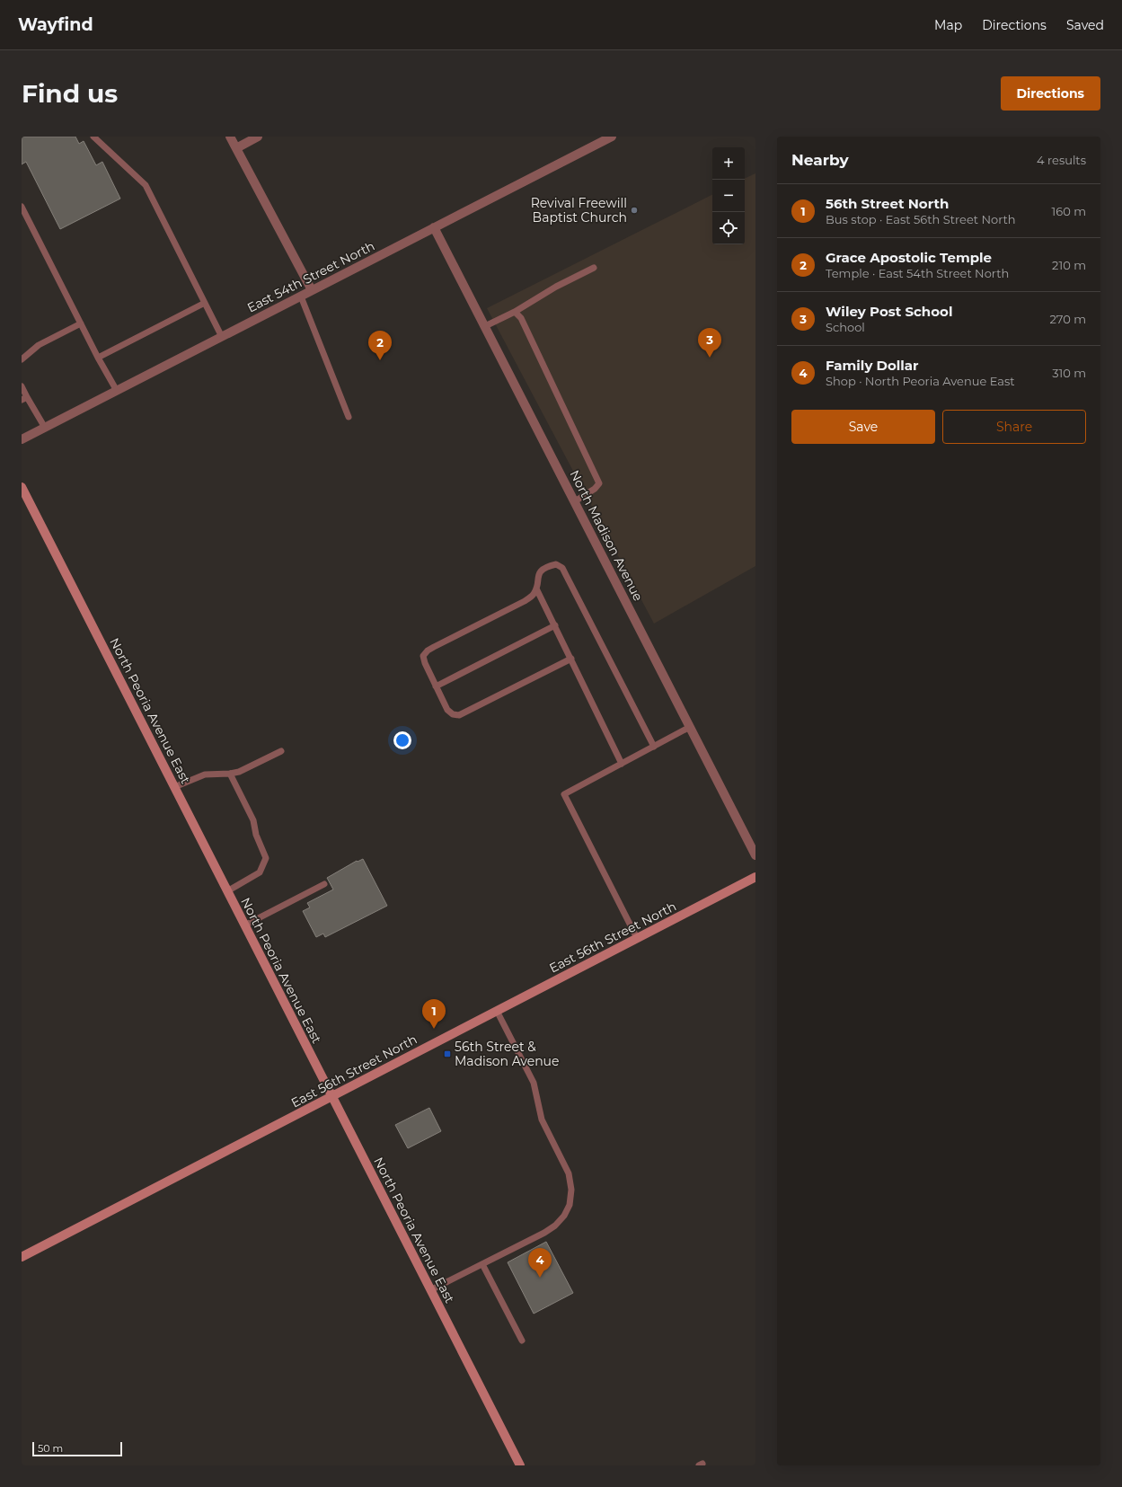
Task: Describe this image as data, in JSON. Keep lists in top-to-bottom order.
{
  "streets": {
    "main road": ["North Peoria Avenue East", "East 56th Street North"],
    "street": ["East 54th Street North", "North Madison Avenue"]
  },
  "crossings": [
    ["East 54th Street North", "North Madison Avenue"],
    ["North Peoria Avenue East", "East 56th Street North"]
  ],
  "places": {
    "other": ["Revival Freewill Baptist Church"],
    "transit": ["56th Street & Madison Avenue"]
  },
  "scale_bar": "50 m",
  "page": {
    "header": "Wayfind",
    "nav": ["Map", "Directions", "Saved"],
    "buttons": [
      "Directions",
      ["Save", "Share"]
    ],
    "title": "Find us",
    "heading": ["Nearby", "4 results"],
    "map_buttons": ["+", "−"],
    "list": [
      {
        "mark": "1",
        "name": "56th Street North",
        "note": "Bus stop · East 56th Street North",
        "value": "160 m"
      },
      {
        "mark": "2",
        "name": "Grace Apostolic Temple",
        "note": "Temple · East 54th Street North",
        "value": "210 m"
      },
      {
        "mark": "3",
        "name": "Wiley Post School",
        "note": "School",
        "value": "270 m"
      },
      {
        "mark": "4",
        "name": "Family Dollar",
        "note": "Shop · North Peoria Avenue East",
        "value": "310 m"
      }
    ],
    "pins": [
      "3",
      "2",
      "1",
      "4"
    ],
    "scale": "50 m"
  }
}
